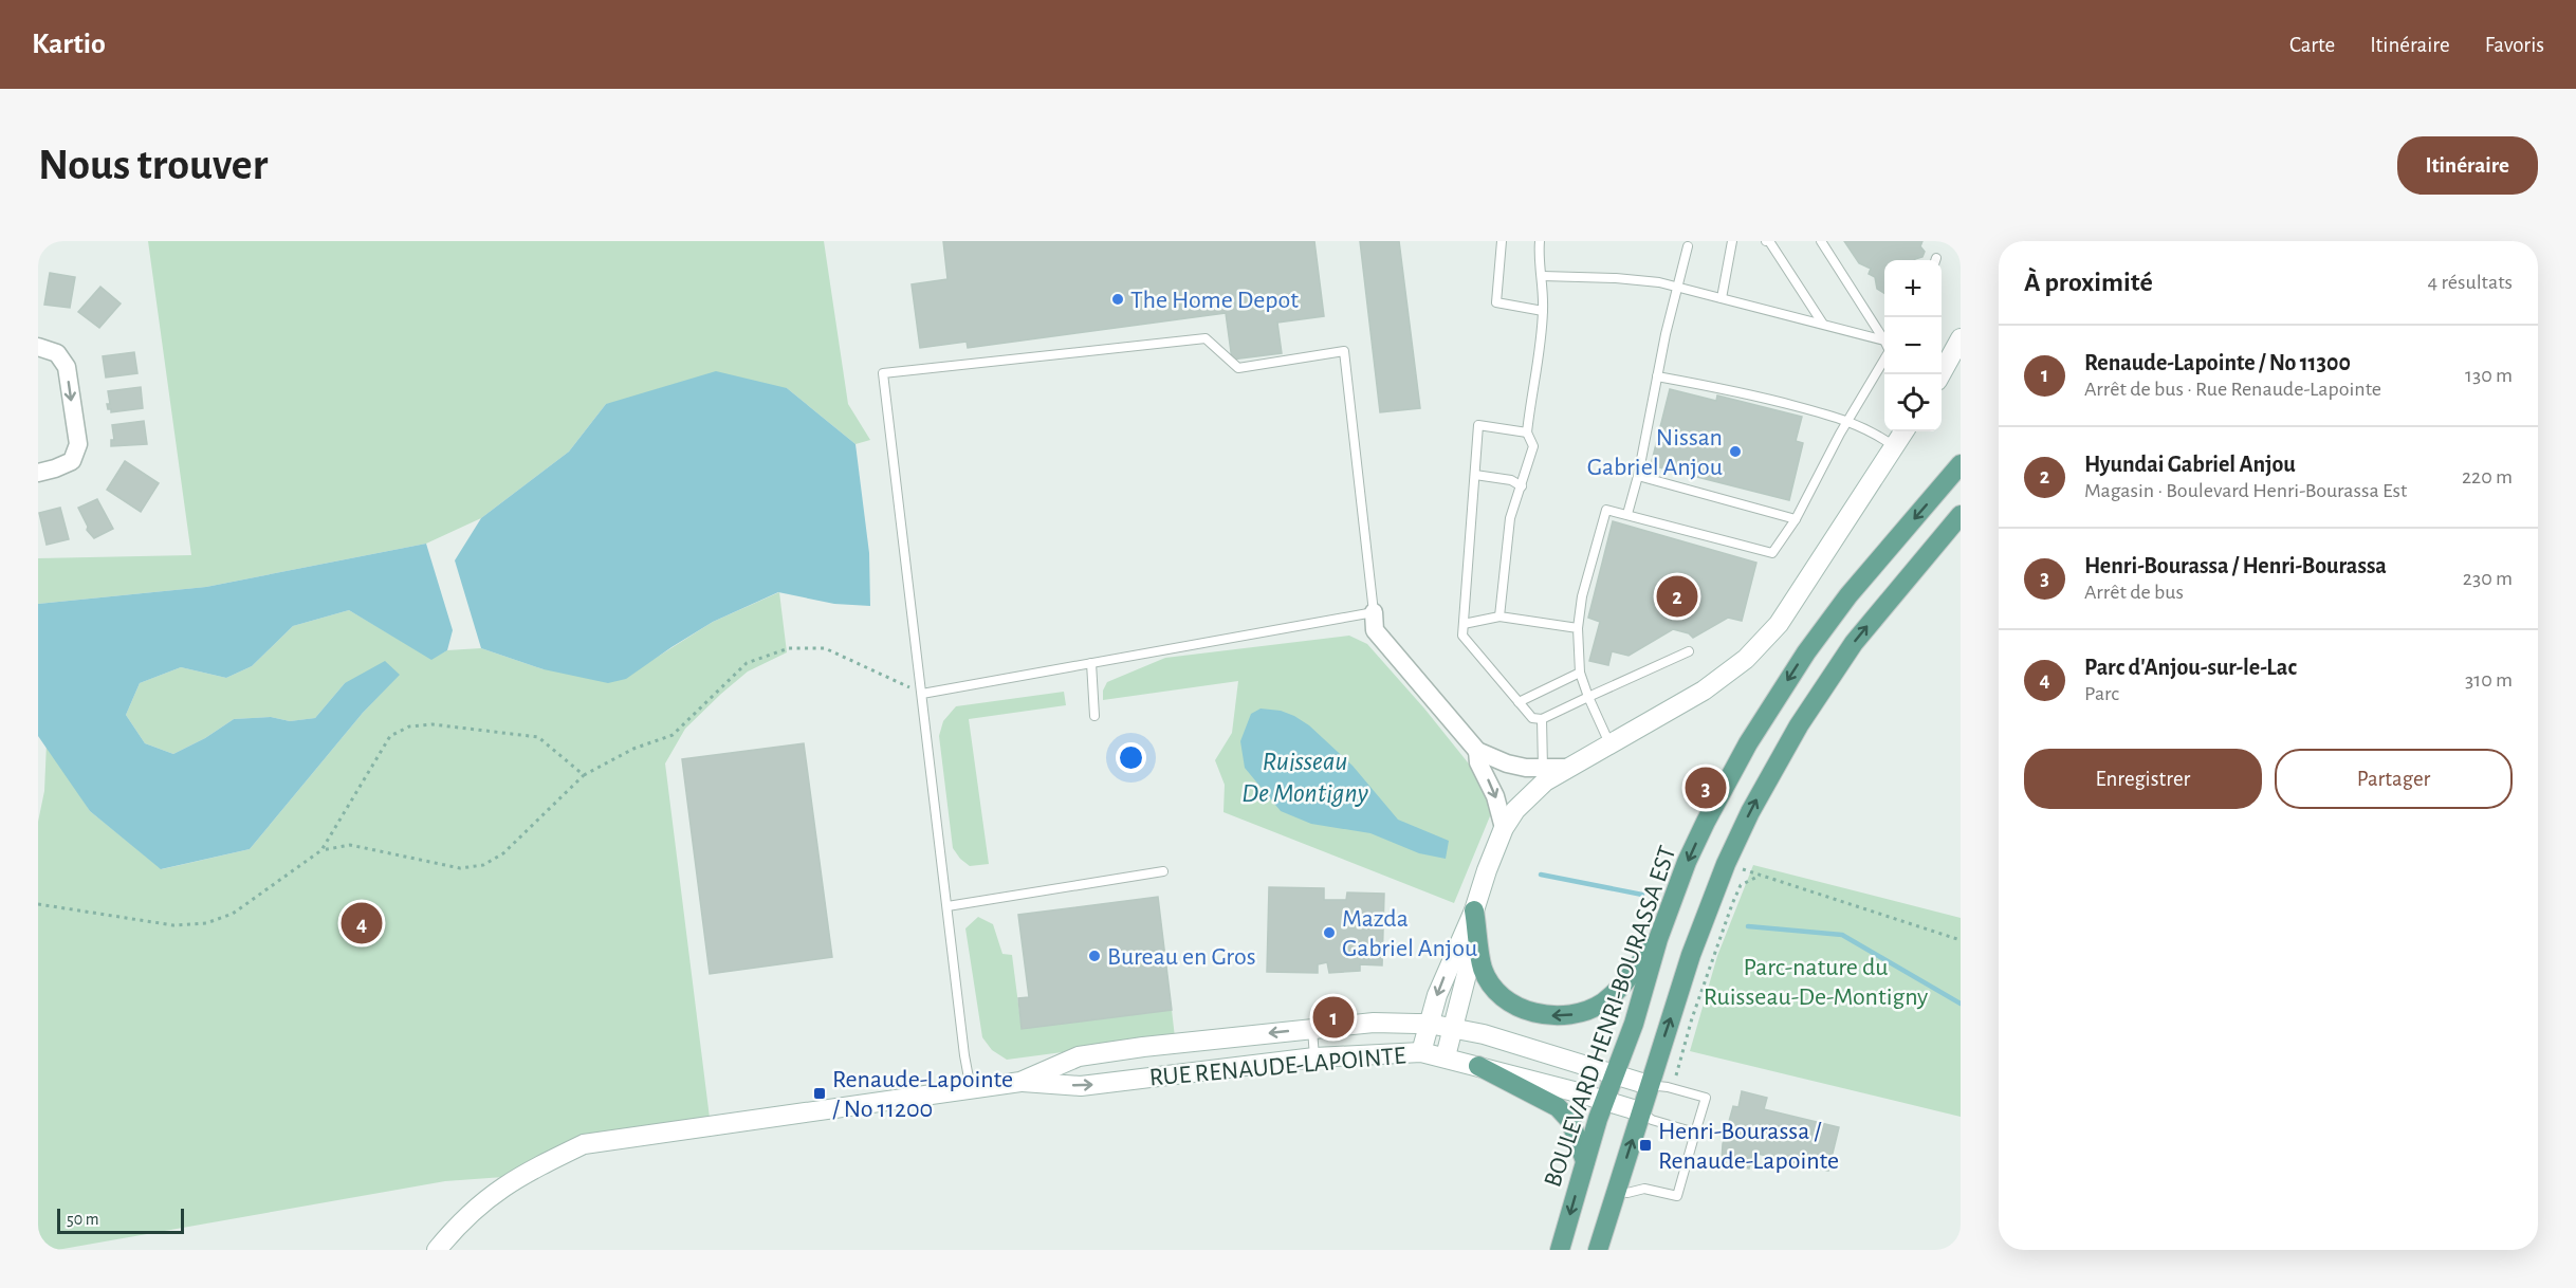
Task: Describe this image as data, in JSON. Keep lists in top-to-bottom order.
{
  "streets": {
    "main road": ["BOULEVARD HENRI-BOURASSA EST"],
    "street": ["RUE RENAUDE-LAPOINTE"]
  },
  "crossings": [
    ["BOULEVARD HENRI-BOURASSA EST", "RUE RENAUDE-LAPOINTE"]
  ],
  "water": ["Ruisseau De Montigny"],
  "parks": ["Parc-nature du Ruisseau-De-Montigny"],
  "places": {
    "other": [
      "The Home Depot",
      "Nissan Gabriel Anjou",
      "Mazda Gabriel Anjou",
      "Bureau en Gros"
    ],
    "transit": ["Renaude-Lapointe / No 11200", "Henri-Bourassa / Renaude-Lapointe"]
  },
  "scale_bar": "50 m",
  "page": {
    "header": "Kartio",
    "nav": ["Carte", "Itinéraire", "Favoris"],
    "buttons": [
      "Itinéraire",
      ["Enregistrer", "Partager"]
    ],
    "title": "Nous trouver",
    "heading": ["À proximité", "4 résultats"],
    "map_buttons": ["+", "−"],
    "list": [
      {
        "mark": "1",
        "name": "Renaude-Lapointe / No 11300",
        "note": "Arrêt de bus · Rue Renaude-Lapointe",
        "value": "130 m"
      },
      {
        "mark": "2",
        "name": "Hyundai Gabriel Anjou",
        "note": "Magasin · Boulevard Henri-Bourassa Est",
        "value": "220 m"
      },
      {
        "mark": "3",
        "name": "Henri-Bourassa / Henri-Bourassa",
        "note": "Arrêt de bus",
        "value": "230 m"
      },
      {
        "mark": "4",
        "name": "Parc d'Anjou-sur-le-Lac",
        "note": "Parc",
        "value": "310 m"
      }
    ],
    "pins": [
      "2",
      "3",
      "4",
      "1"
    ],
    "scale": "50 m"
  }
}
